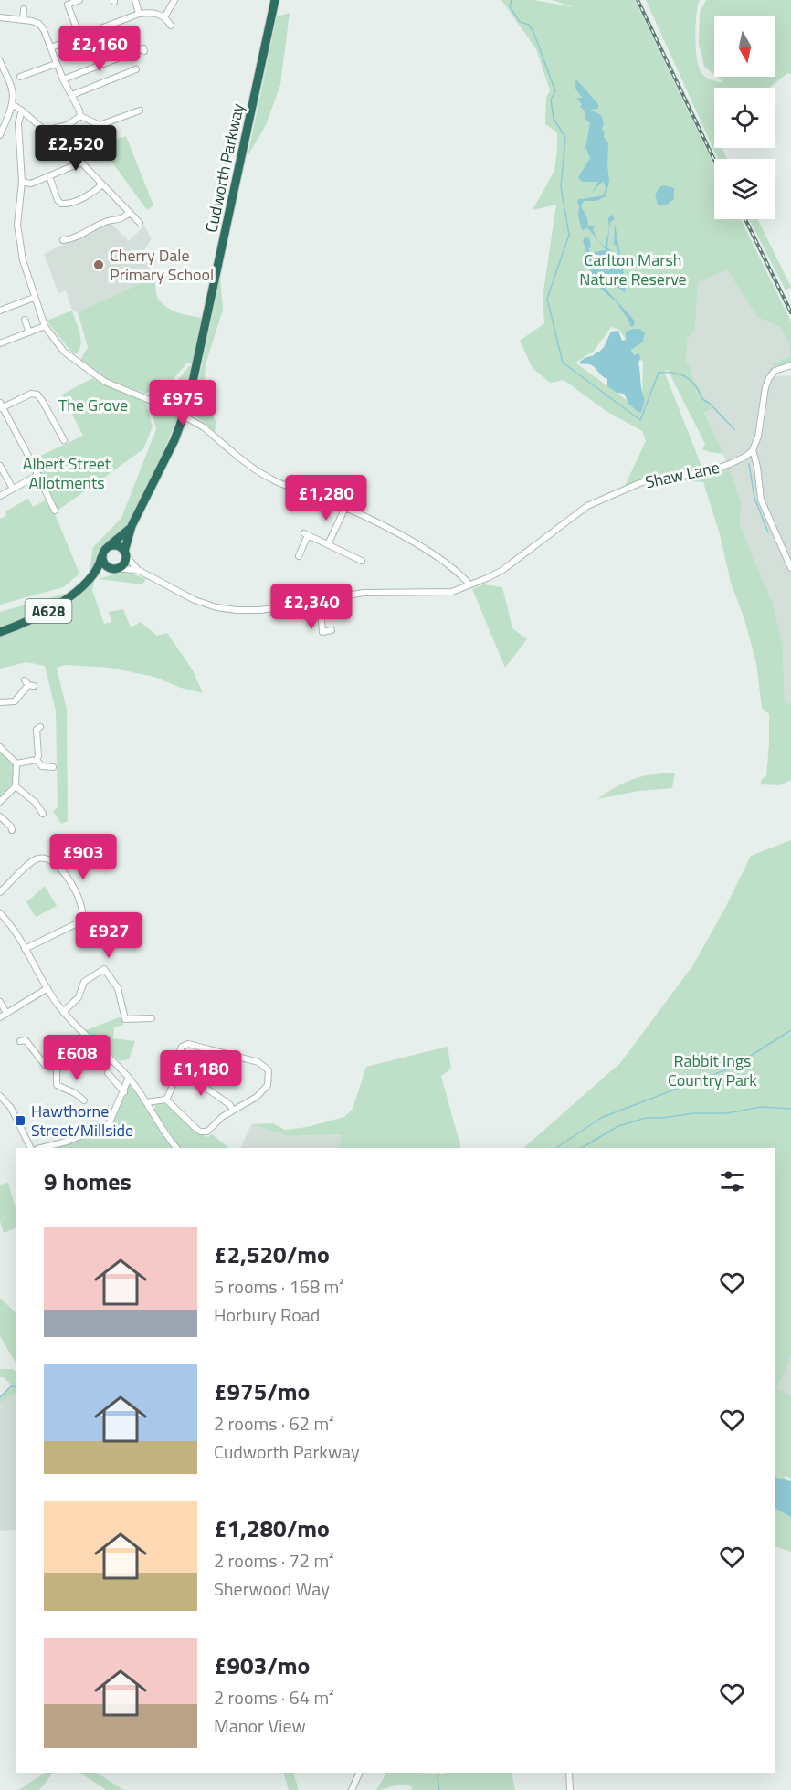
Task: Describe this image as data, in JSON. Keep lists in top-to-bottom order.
{
  "streets": {
    "highway": ["Cudworth Parkway", "A628"],
    "street": ["Shaw Lane"]
  },
  "parks": [
    "Carlton Marsh Nature Reserve",
    "The Grove",
    "Albert Street Allotments",
    "Rabbit Ings Country Park"
  ],
  "places": {
    "other": ["Cherry Dale Primary School"],
    "transit": ["Hawthorne Street/Millside"]
  },
  "north": "bottom",
  "page": {
    "price": [
      "£2,160",
      "£2,520",
      "£975",
      "£1,280",
      "£2,340",
      "£903",
      "£927",
      "£608",
      "£1,180"
    ],
    "heading": "9 homes",
    "list": [
      {
        "name": "£2,520/mo",
        "note": "5 rooms · 168 m² · Horbury Road"
      },
      {
        "name": "£975/mo",
        "note": "2 rooms · 62 m² · Cudworth Parkway"
      },
      {
        "name": "£1,280/mo",
        "note": "2 rooms · 72 m² · Sherwood Way"
      },
      {
        "name": "£903/mo",
        "note": "2 rooms · 64 m² · Manor View"
      }
    ]
  }
}
